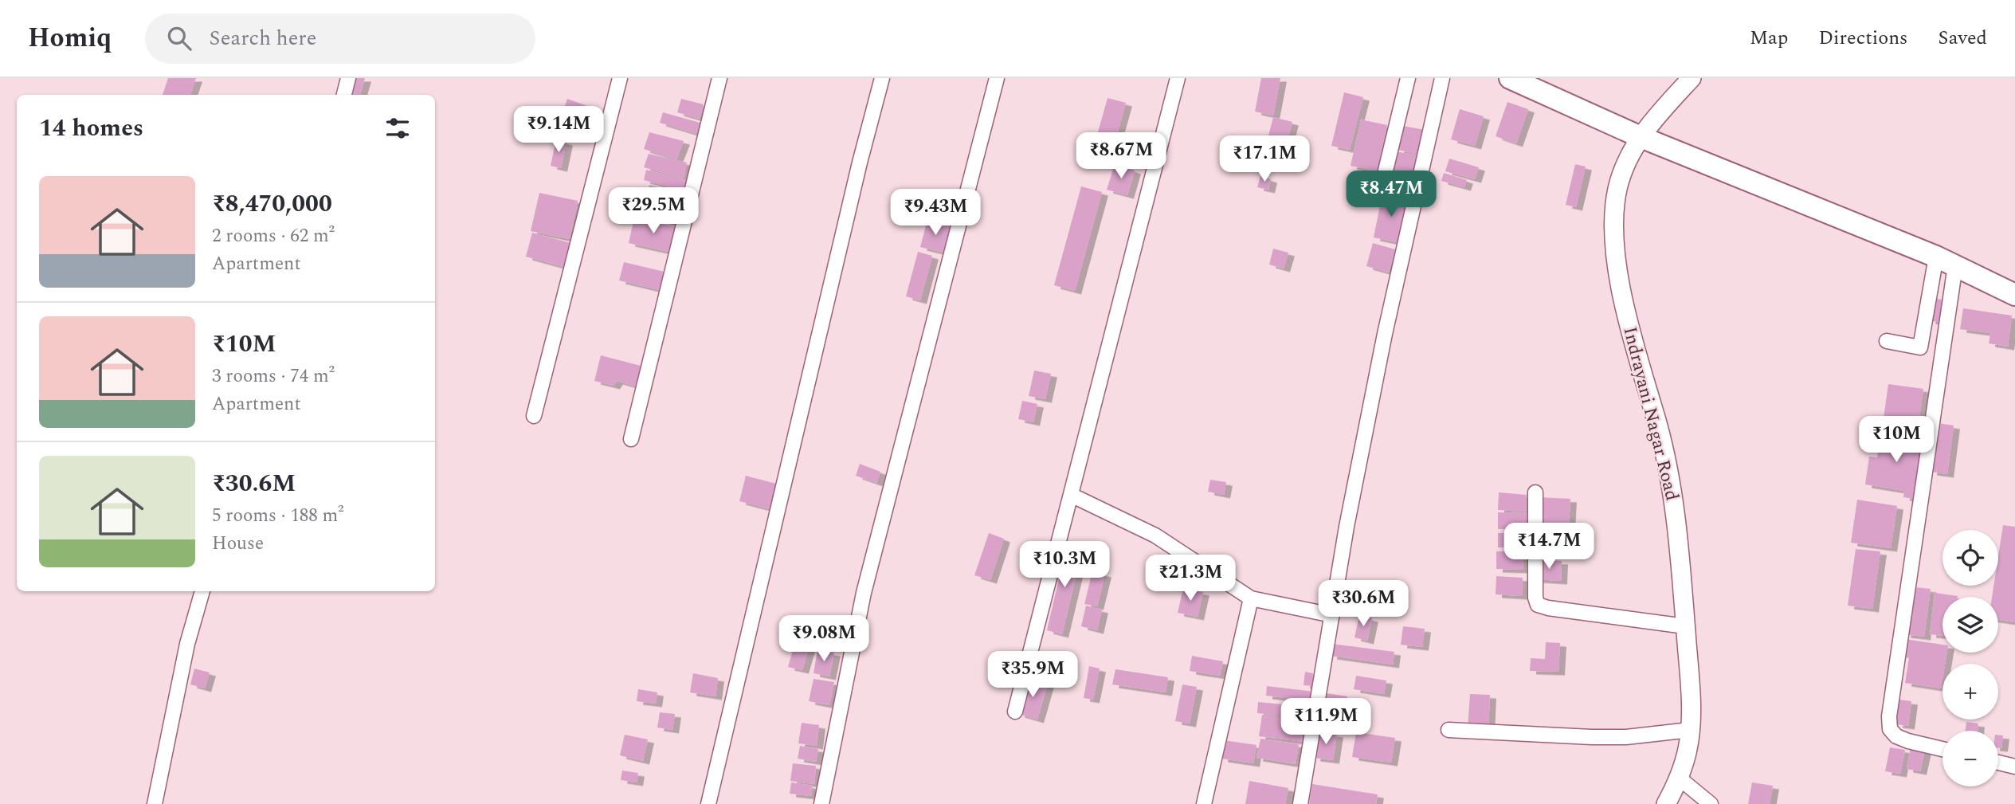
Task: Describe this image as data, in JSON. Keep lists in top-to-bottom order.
{
  "streets": {
    "street": ["Indrayani Nagar Road"]
  },
  "page": {
    "header": "Homiq",
    "search": "Search here",
    "nav": ["Map", "Directions", "Saved"],
    "heading": "14 homes",
    "price": [
      "₹9.14M",
      "₹8.67M",
      "₹17.1M",
      "₹8.47M",
      "₹29.5M",
      "₹9.43M",
      "₹10M",
      "₹14.7M",
      "₹10.3M",
      "₹21.3M",
      "₹30.6M",
      "₹9.08M",
      "₹35.9M",
      "₹11.9M"
    ],
    "list": [
      {
        "name": "₹8,470,000",
        "note": "2 rooms · 62 m² · Apartment"
      },
      {
        "name": "₹10M",
        "note": "3 rooms · 74 m² · Apartment"
      },
      {
        "name": "₹30.6M",
        "note": "5 rooms · 188 m² · House"
      }
    ],
    "map_buttons": ["+", "−"]
  }
}
